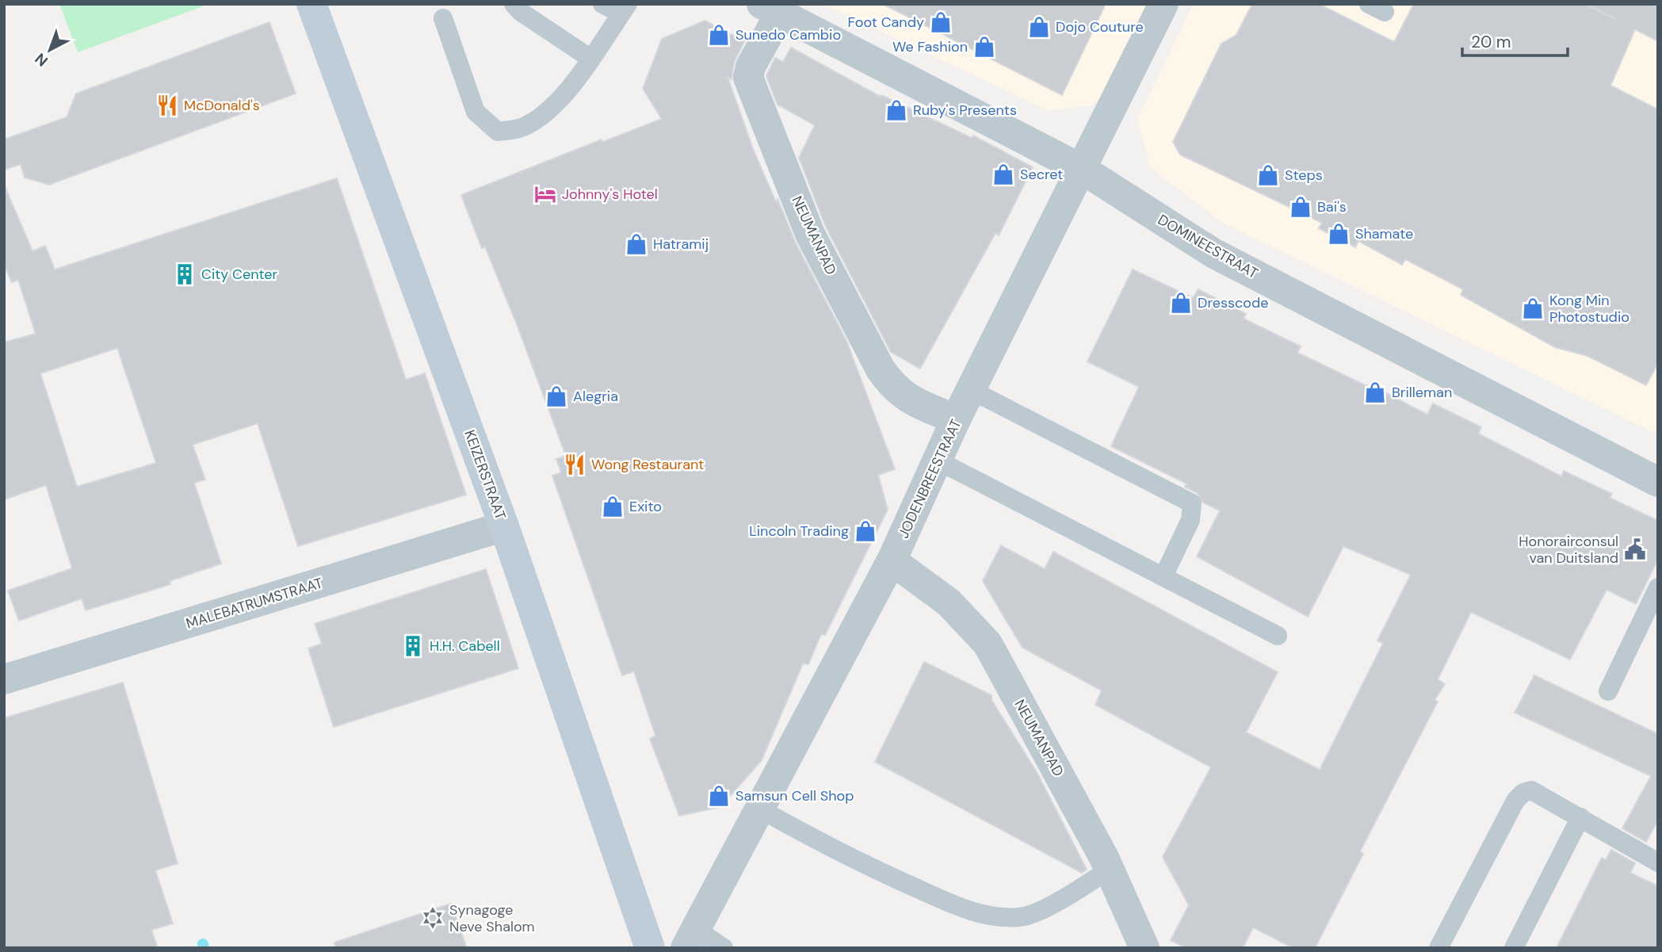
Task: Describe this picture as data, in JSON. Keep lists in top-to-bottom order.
{
  "streets": {
    "main road": ["KEIZERSTRAAT"],
    "street": [
      "NEUMANPAD",
      "DOMINEESTRAAT",
      "JODENBREESTRAAT",
      "MALEBATRUMSTRAAT"
    ]
  },
  "crossings": [
    ["NEUMANPAD", "DOMINEESTRAAT"],
    ["NEUMANPAD", "JODENBREESTRAAT"],
    ["DOMINEESTRAAT", "JODENBREESTRAAT"],
    ["KEIZERSTRAAT", "MALEBATRUMSTRAAT"]
  ],
  "places": {
    "shop": [
      "Foot Candy",
      "Dojo Couture",
      "Sunedo Cambio",
      "We Fashion",
      "Ruby's Presents",
      "Secret",
      "Steps",
      "Bai's",
      "Shamate",
      "Hatramij",
      "Dresscode",
      "Kong Min Photostudio",
      "Brilleman",
      "Alegria",
      "Exito",
      "Lincoln Trading",
      "Samsun Cell Shop"
    ],
    "restaurant": ["McDonald's", "Wong Restaurant"],
    "hotel": ["Johnny's Hotel"],
    "building": ["City Center", "H.H. Cabell"],
    "public building": ["Honorairconsul van Duitsland"],
    "synagogue": ["Synagoge Neve Shalom"]
  },
  "scale_bar": "20 m",
  "north": "bottom left"
}
